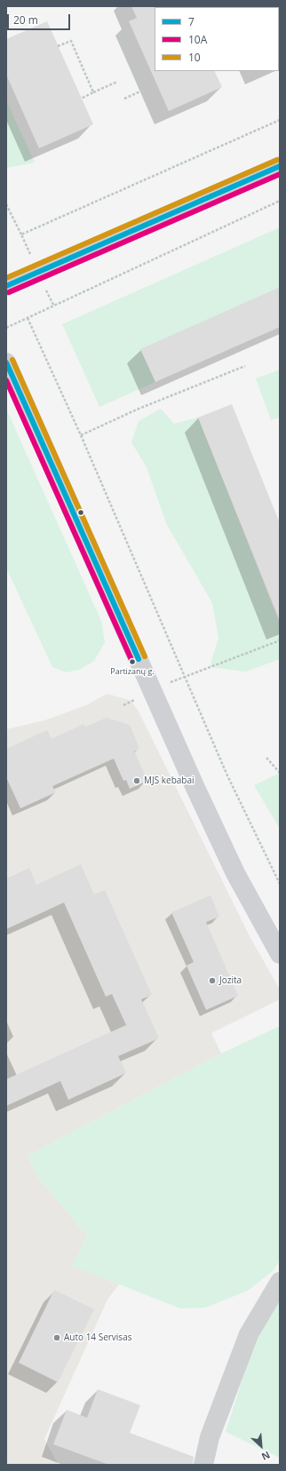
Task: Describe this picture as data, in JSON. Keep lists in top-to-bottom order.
{
  "places": [
    "Partizanų g.",
    "MJS kebabai",
    "Jozita",
    "Auto 14 Servisas"
  ],
  "lines": ["transit line 10", "transit line 7", "transit line 10A"],
  "legend": ["7", "10A", "10"],
  "scale_bar": "20 m",
  "north": "bottom right"
}
